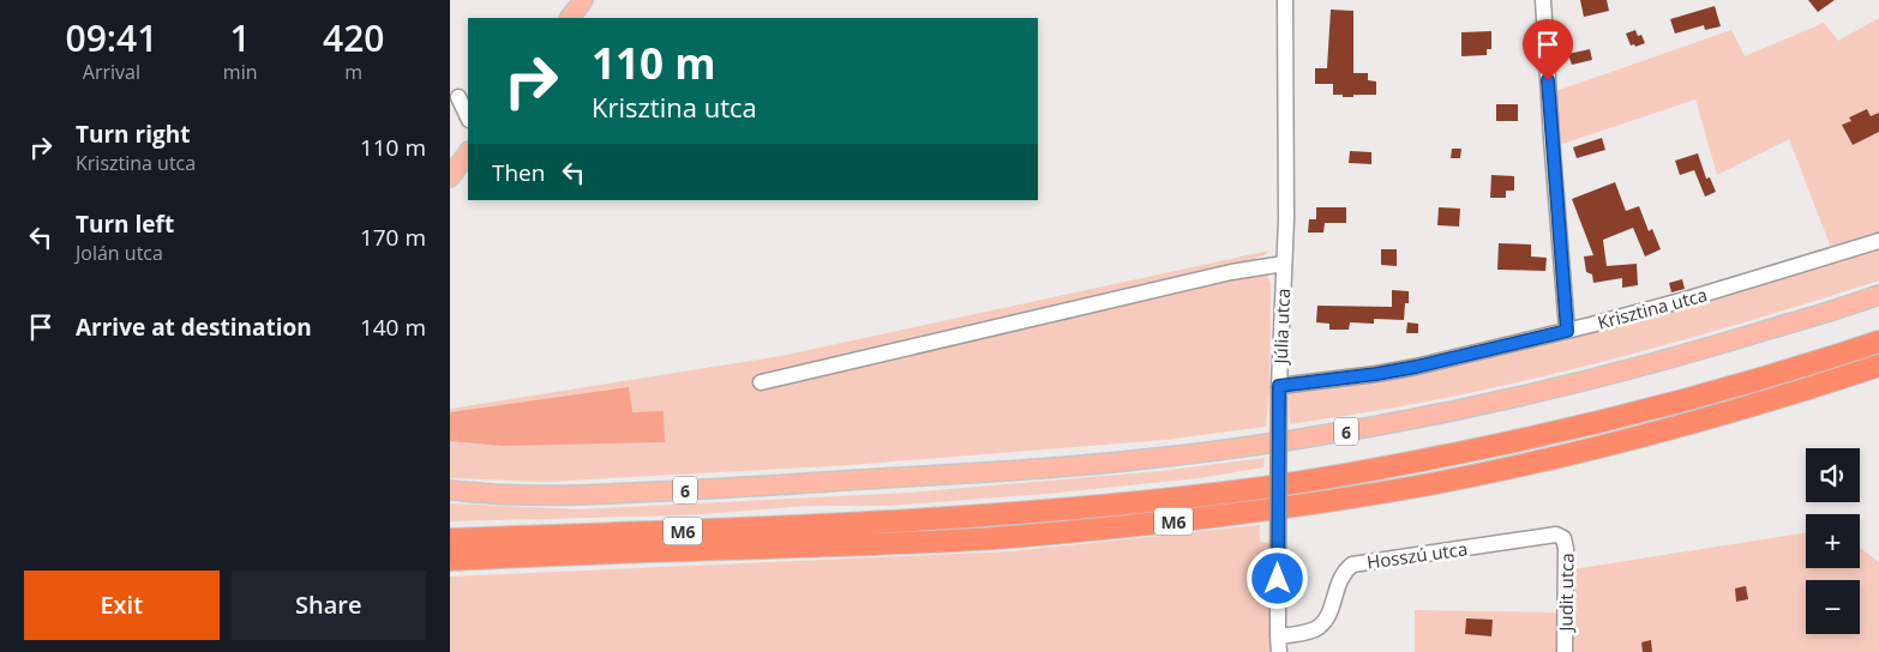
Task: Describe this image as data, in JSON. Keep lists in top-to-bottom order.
{
  "streets": {
    "highway": ["M6"],
    "main road": ["6"],
    "street": [
      "Krisztina utca",
      "Júlia utca",
      "Hosszú utca",
      "Judit utca"
    ]
  },
  "crossings": [
    ["Krisztina utca", "Júlia utca"],
    ["Júlia utca", "Hosszú utca"],
    ["Hosszú utca", "Judit utca"]
  ],
  "page": {
    "eta": [
      "09:41",
      "Arrival",
      "1",
      "min",
      "420",
      "m"
    ],
    "turn": ["110 m", "Krisztina utca"],
    "list": [
      {
        "name": "Turn right",
        "note": "Krisztina utca",
        "value": "110 m"
      },
      {
        "name": "Turn left",
        "note": "Jolán utca",
        "value": "170 m"
      },
      {
        "name": "Arrive at destination",
        "value": "140 m"
      }
    ],
    "then": "Then",
    "map_buttons": ["+", "−"],
    "buttons": ["Exit", "Share"]
  }
}
